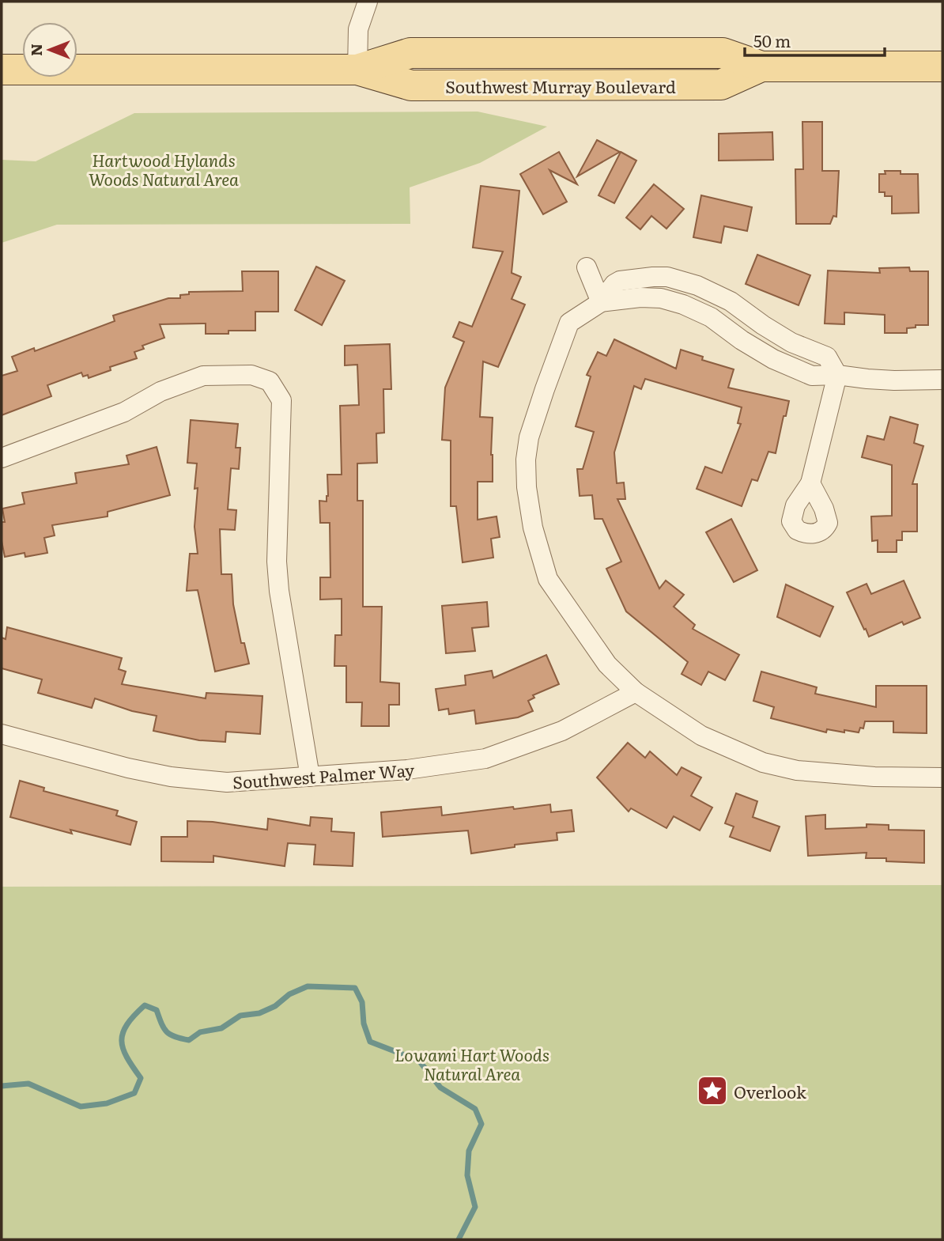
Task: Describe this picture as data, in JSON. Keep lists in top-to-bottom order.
{
  "streets": {
    "main road": ["Southwest Murray Boulevard"],
    "street": ["Southwest Palmer Way"]
  },
  "parks": ["Hartwood Hylands Woods Natural Area", "Lowami Hart Woods Natural Area"],
  "places": {
    "place": ["Overlook"]
  },
  "scale_bar": "50 m",
  "north": "left"
}
